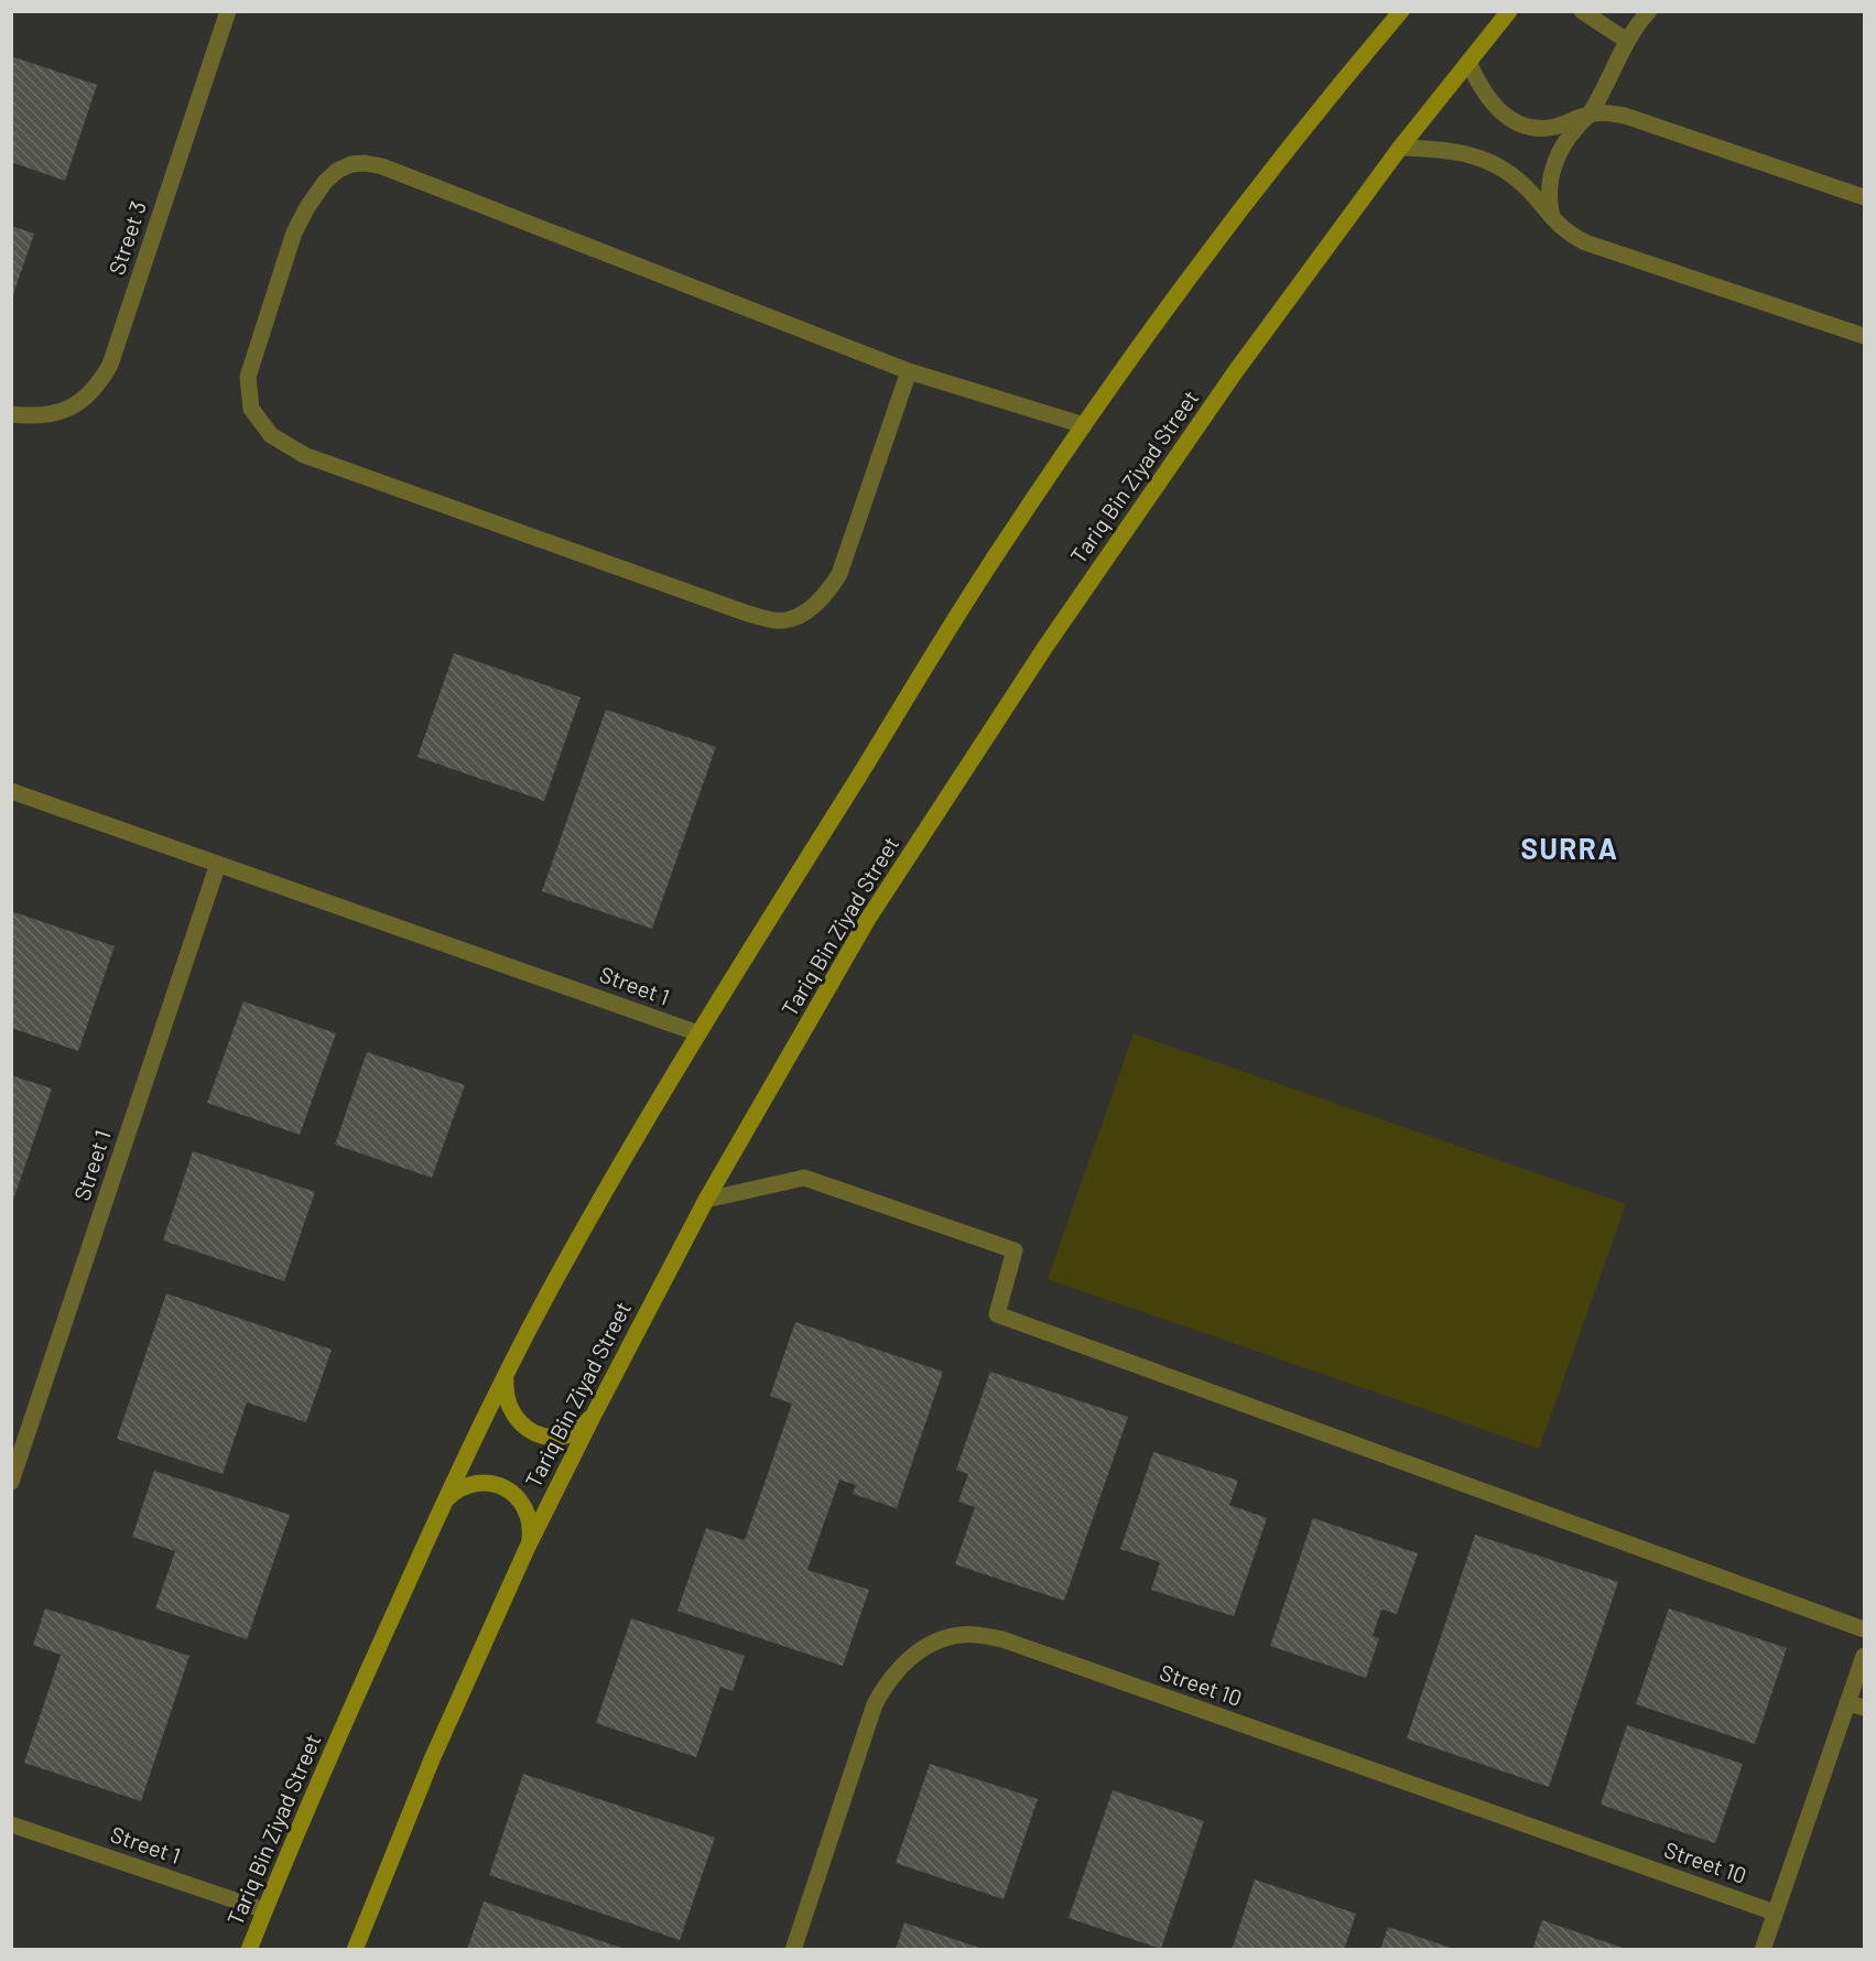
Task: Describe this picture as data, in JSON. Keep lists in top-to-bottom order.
{
  "streets": {
    "main road": ["Tariq Bin Ziyad Street"],
    "street": ["Street 3", "Street 1", "Street 10"]
  },
  "crossings": [
    ["Tariq Bin Ziyad Street", "Street 1"]
  ],
  "districts": ["SURRA"]
}
